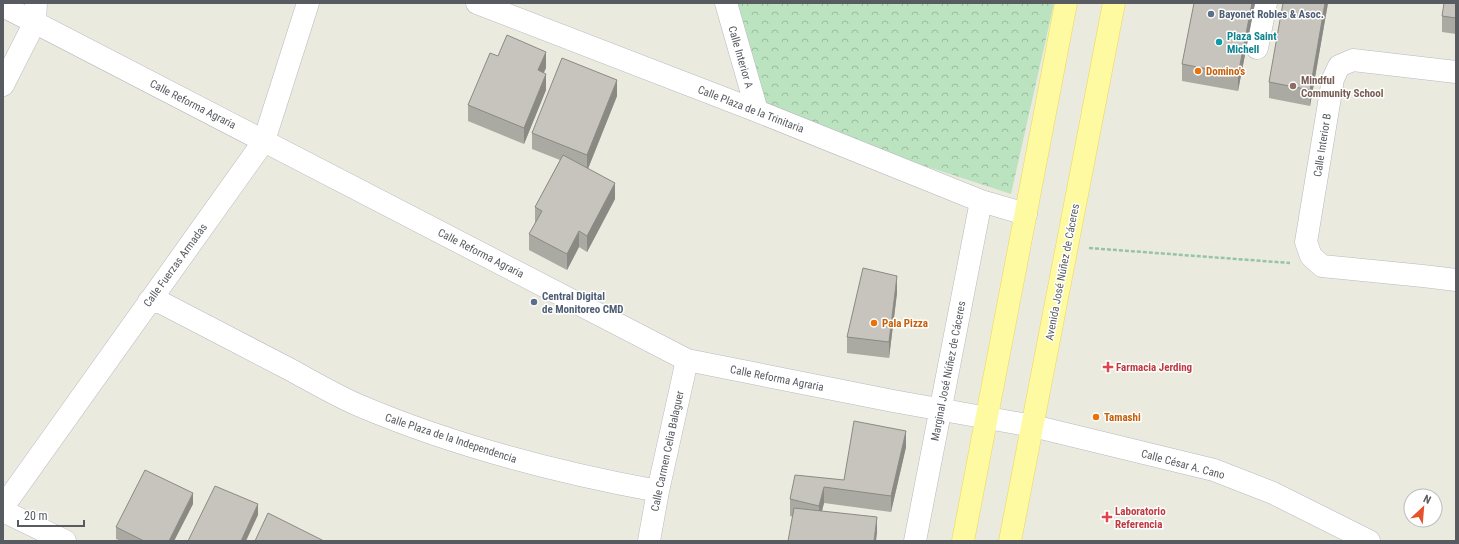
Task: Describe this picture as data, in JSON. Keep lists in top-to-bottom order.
{
  "streets": {
    "main road": ["Avenida José Núñez de Cáceres"],
    "street": [
      "Calle Interior A",
      "Calle Reforma Agraria",
      "Calle Plaza de la Trinitaria",
      "Calle Interior B",
      "Calle Fuerzas Armadas",
      "Marginal José Núñez de Cáceres",
      "Calle Plaza de la Independencia",
      "Calle Carmen Celia Balaguer",
      "Calle César A. Cano"
    ]
  },
  "crossings": [
    ["Calle Interior A", "Calle Plaza de la Trinitaria"],
    ["Calle Reforma Agraria", "Calle Fuerzas Armadas"],
    ["Calle Reforma Agraria", "Marginal José Núñez de Cáceres"],
    ["Calle Reforma Agraria", "Calle Carmen Celia Balaguer"],
    ["Calle Reforma Agraria", "Calle César A. Cano"],
    ["Calle Plaza de la Trinitaria", "Marginal José Núñez de Cáceres"],
    ["Calle Fuerzas Armadas", "Calle Plaza de la Independencia"],
    ["Avenida José Núñez de Cáceres", "Calle César A. Cano"],
    ["Calle Plaza de la Independencia", "Calle Carmen Celia Balaguer"]
  ],
  "places": {
    "other": [
      "Bayonet Robles & Asoc.",
      "Plaza Saint Michell",
      "Domino's",
      "Mindful Community School",
      "Central Digital de Monitoreo CMD",
      "Pala Pizza",
      "Tamashi"
    ],
    "health": ["Farmacia Jerding", "Laboratorio Referencia"]
  },
  "scale_bar": "20 m",
  "north": "top right"
}
